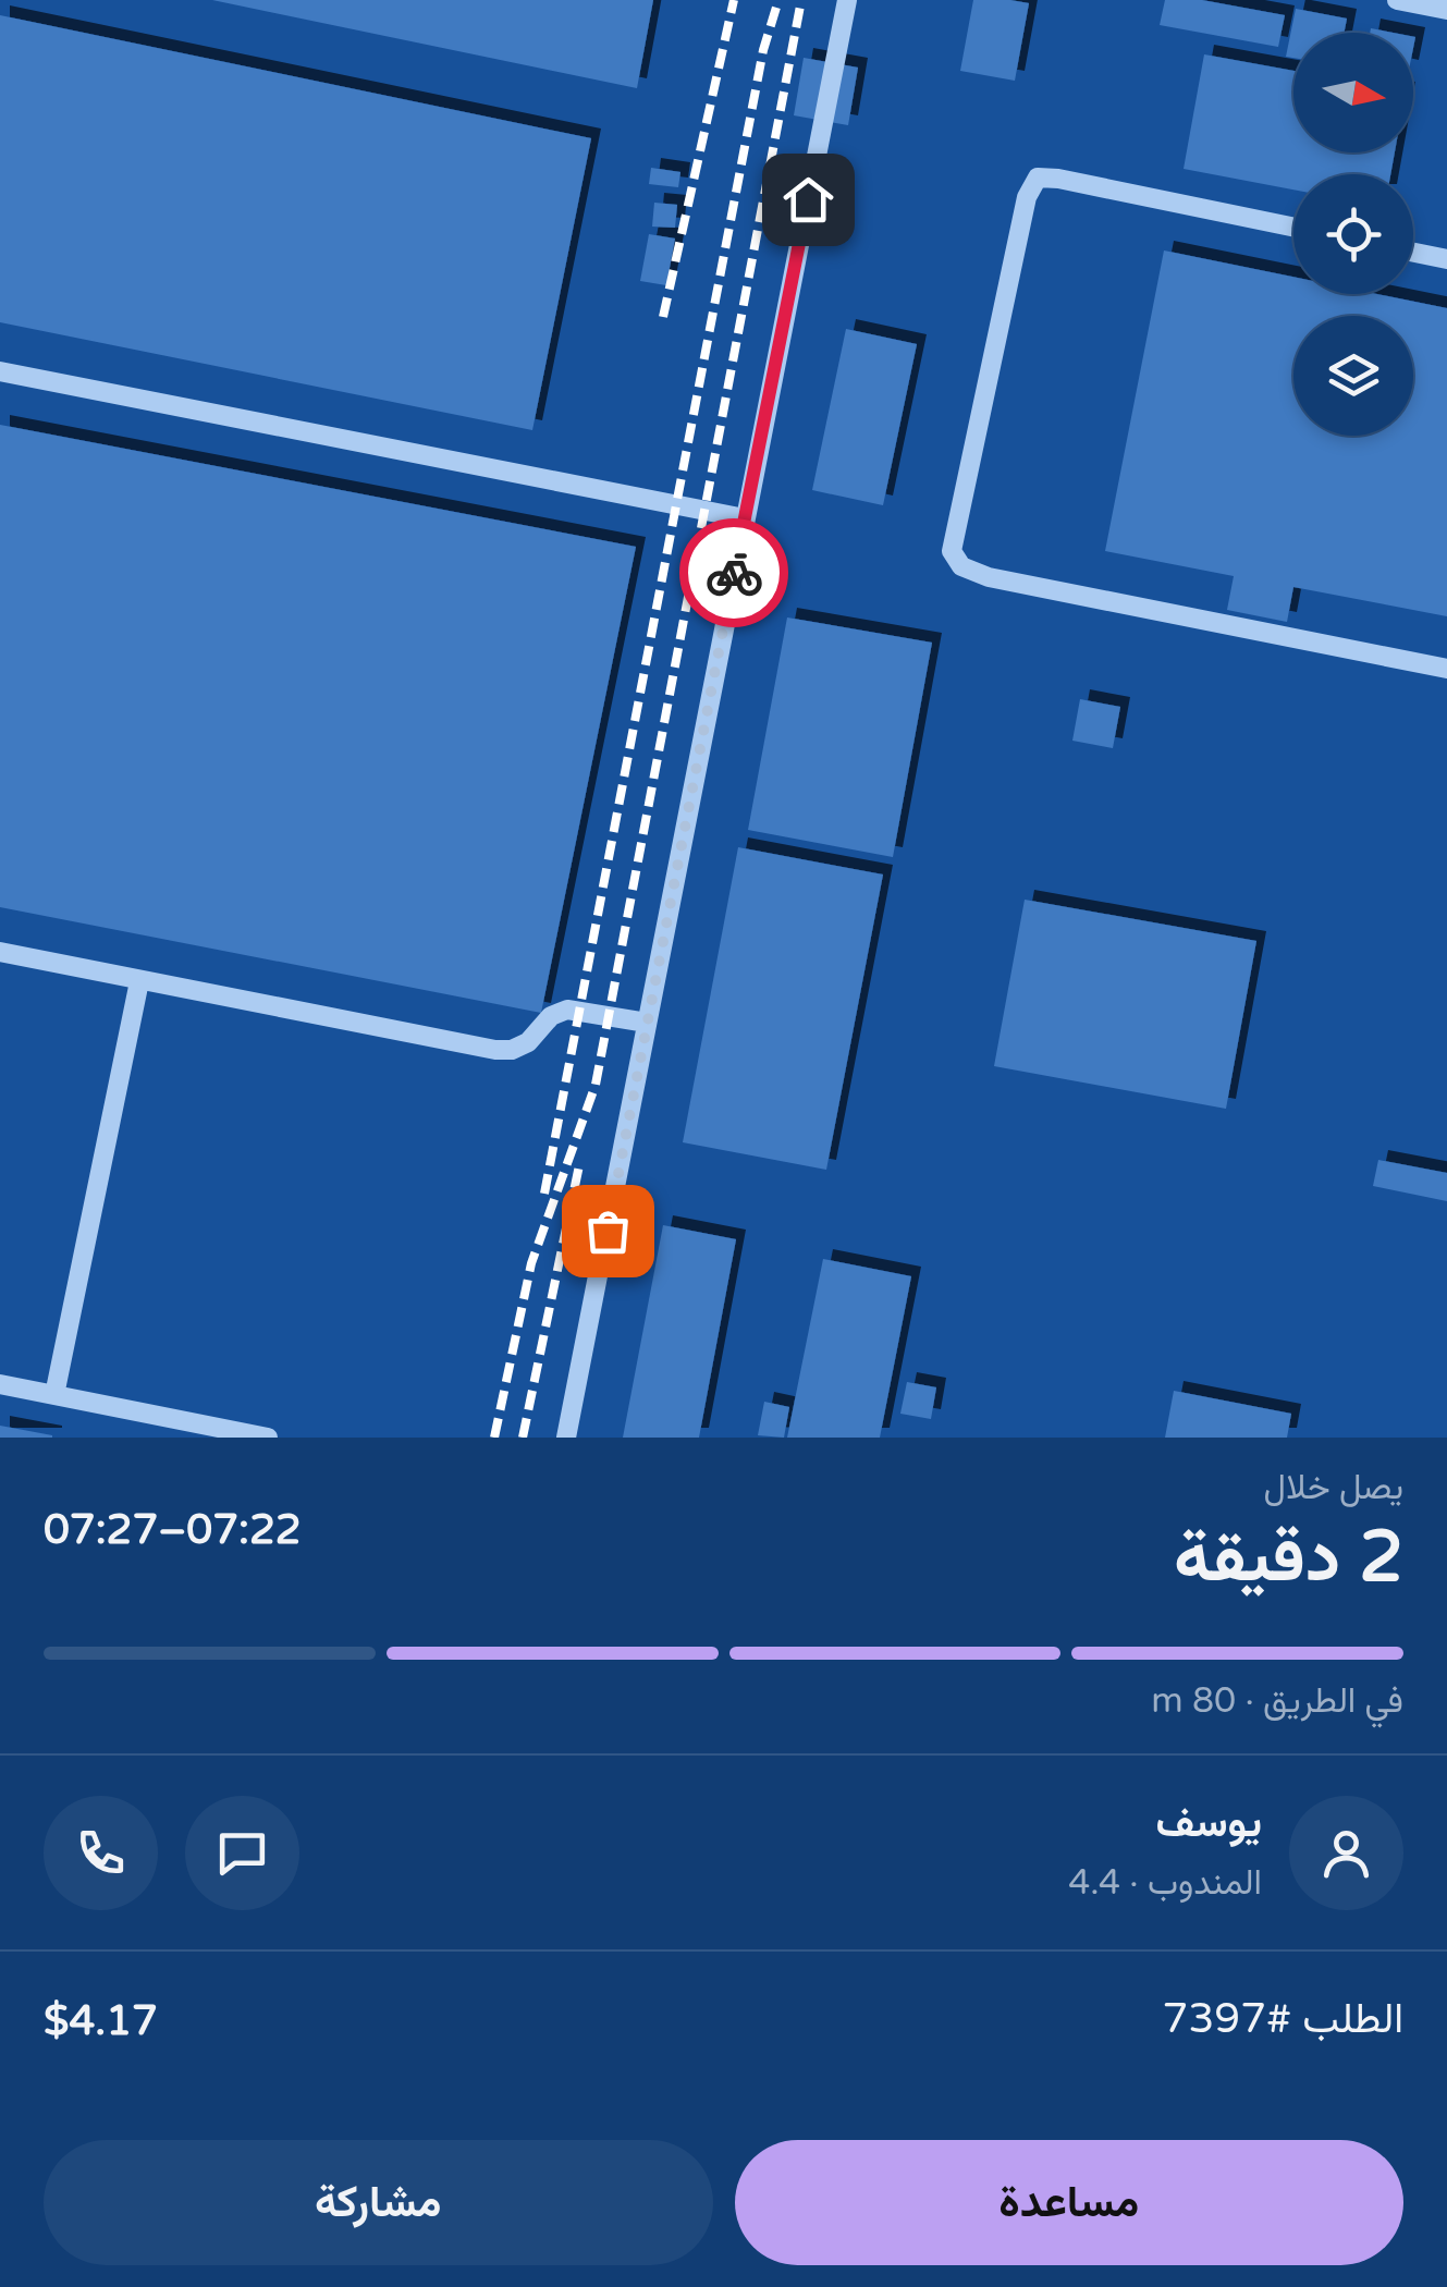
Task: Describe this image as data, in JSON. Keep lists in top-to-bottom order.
{
  "north": "right",
  "page": {
    "heading": ["2 دقيقة", "يصل خلال", "07:22–07:27"],
    "panel": [
      "يوسف",
      "المندوب · 4.4",
      "الطلب #7397",
      "$4.17"
    ],
    "bar": "في الطريق · 80 m",
    "buttons": ["مساعدة", "مشاركة"]
  }
}
